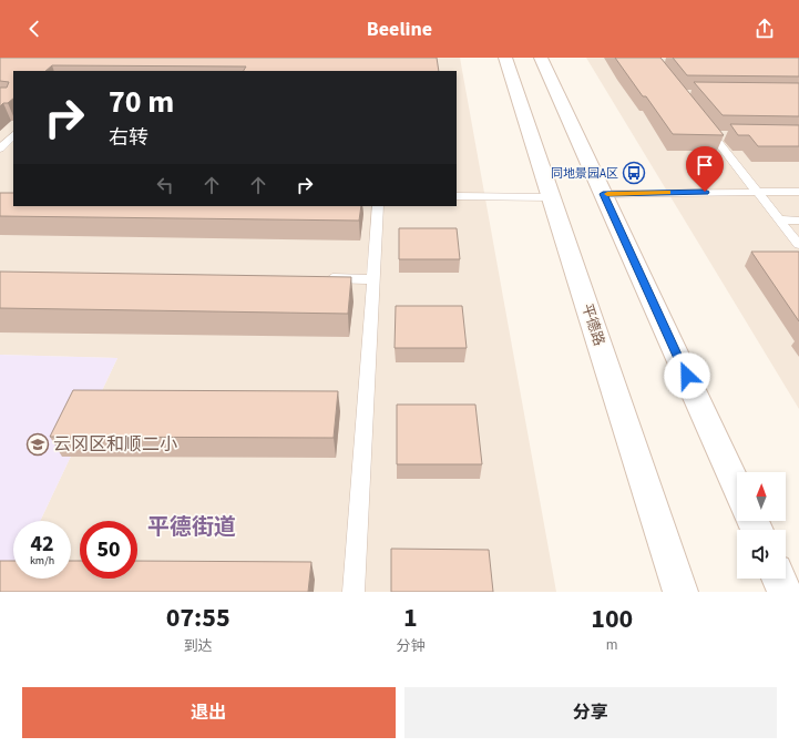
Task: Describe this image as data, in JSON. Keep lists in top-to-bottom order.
{
  "streets": {
    "main road": ["平德路"]
  },
  "districts": ["平德街道"],
  "places": {
    "bus stop": ["同地景园A区"],
    "school or university": ["云冈区和顺二小"]
  },
  "north": "top",
  "page": {
    "header": "Beeline",
    "turn": ["70 m", "右转"],
    "speed": "42 km/h",
    "limit": "50",
    "eta": [
      "07:55",
      "到达",
      "1",
      "分钟",
      "100",
      "m"
    ],
    "buttons": ["退出", "分享"]
  }
}
